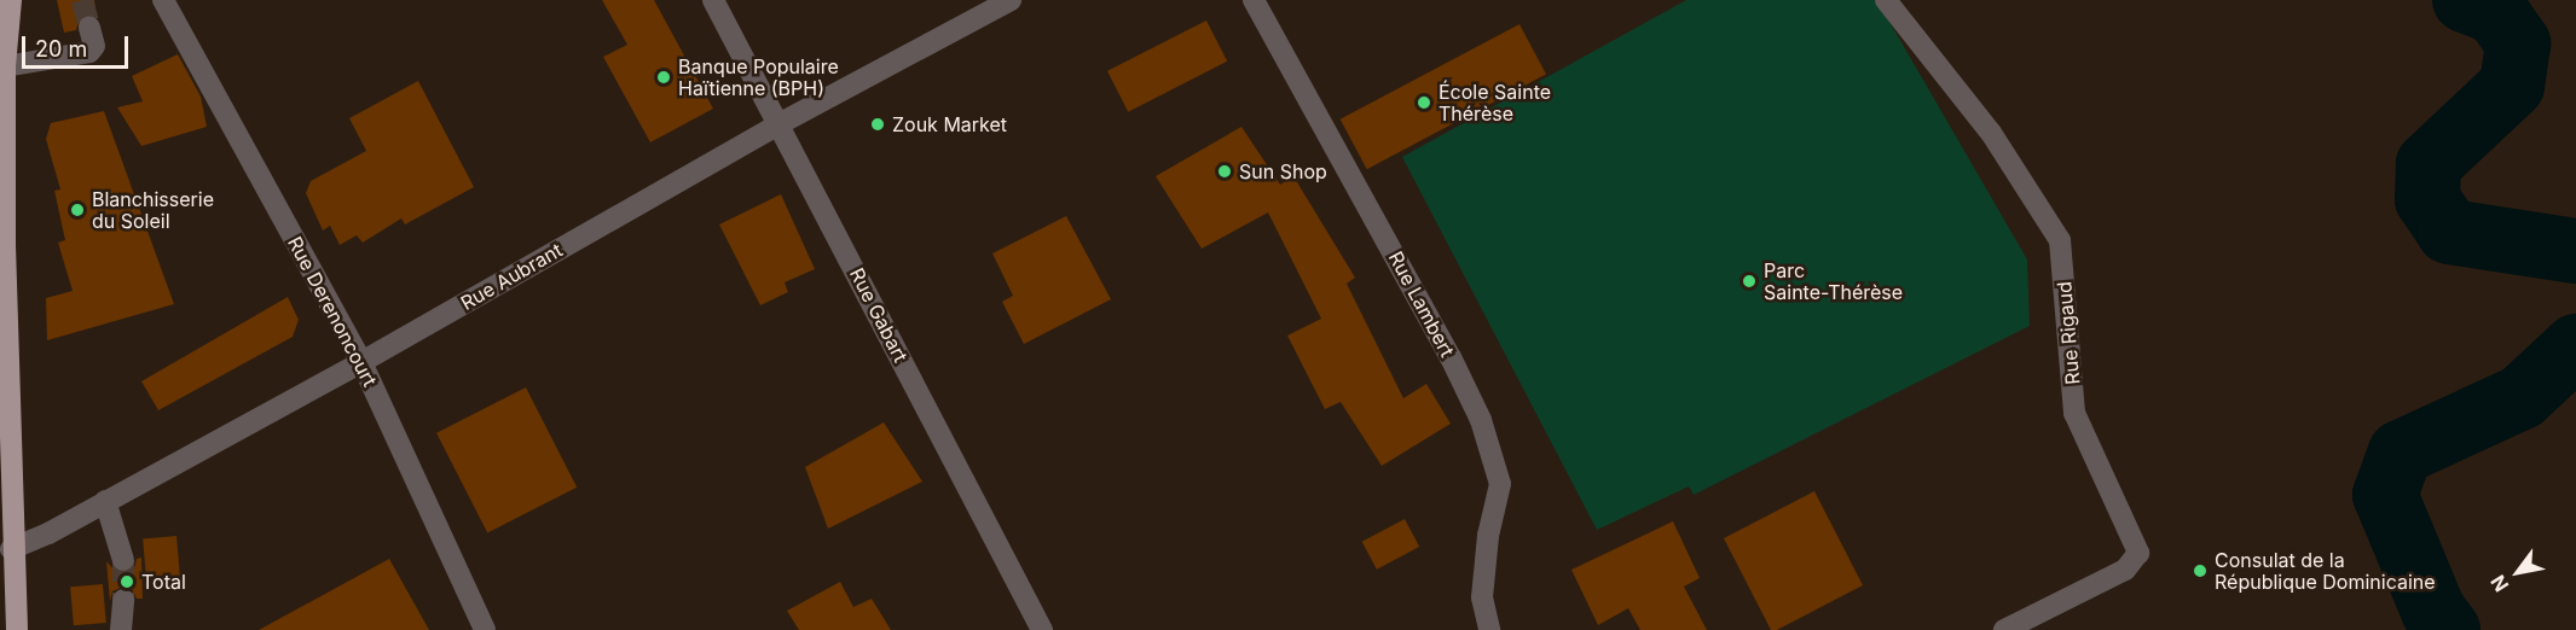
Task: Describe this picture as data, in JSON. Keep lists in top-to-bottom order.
{
  "streets": {
    "street": [
      "Rue Aubrant",
      "Rue Lambert",
      "Rue Derenoncourt",
      "Rue Gabart",
      "Rue Rigaud"
    ]
  },
  "crossings": [
    ["Rue Aubrant", "Rue Derenoncourt"],
    ["Rue Aubrant", "Rue Gabart"]
  ],
  "places": [
    "Banque Populaire Haïtienne (BPH)",
    "École Sainte Thérèse",
    "Zouk Market",
    "Sun Shop",
    "Blanchisserie du Soleil",
    "Parc Sainte-Thérèse",
    "Consulat de la République Dominicaine",
    "Total"
  ],
  "scale_bar": "20 m",
  "north": "bottom left"
}
